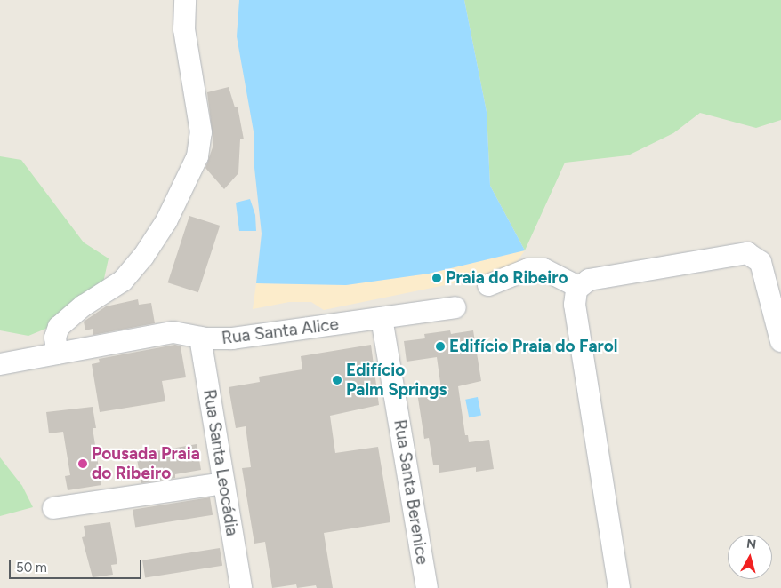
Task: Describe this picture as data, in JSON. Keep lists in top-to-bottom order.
{
  "streets": {
    "street": ["Rua Santa Alice", "Rua Santa Leocádia", "Rua Santa Berenice"]
  },
  "crossings": [
    ["Rua Santa Alice", "Rua Santa Leocádia"],
    ["Rua Santa Alice", "Rua Santa Berenice"]
  ],
  "places": [
    "Praia do Ribeiro",
    "Edifício Praia do Farol",
    "Edifício Palm Springs",
    "Pousada Praia do Ribeiro"
  ],
  "scale_bar": "50 m",
  "north": "top"
}
